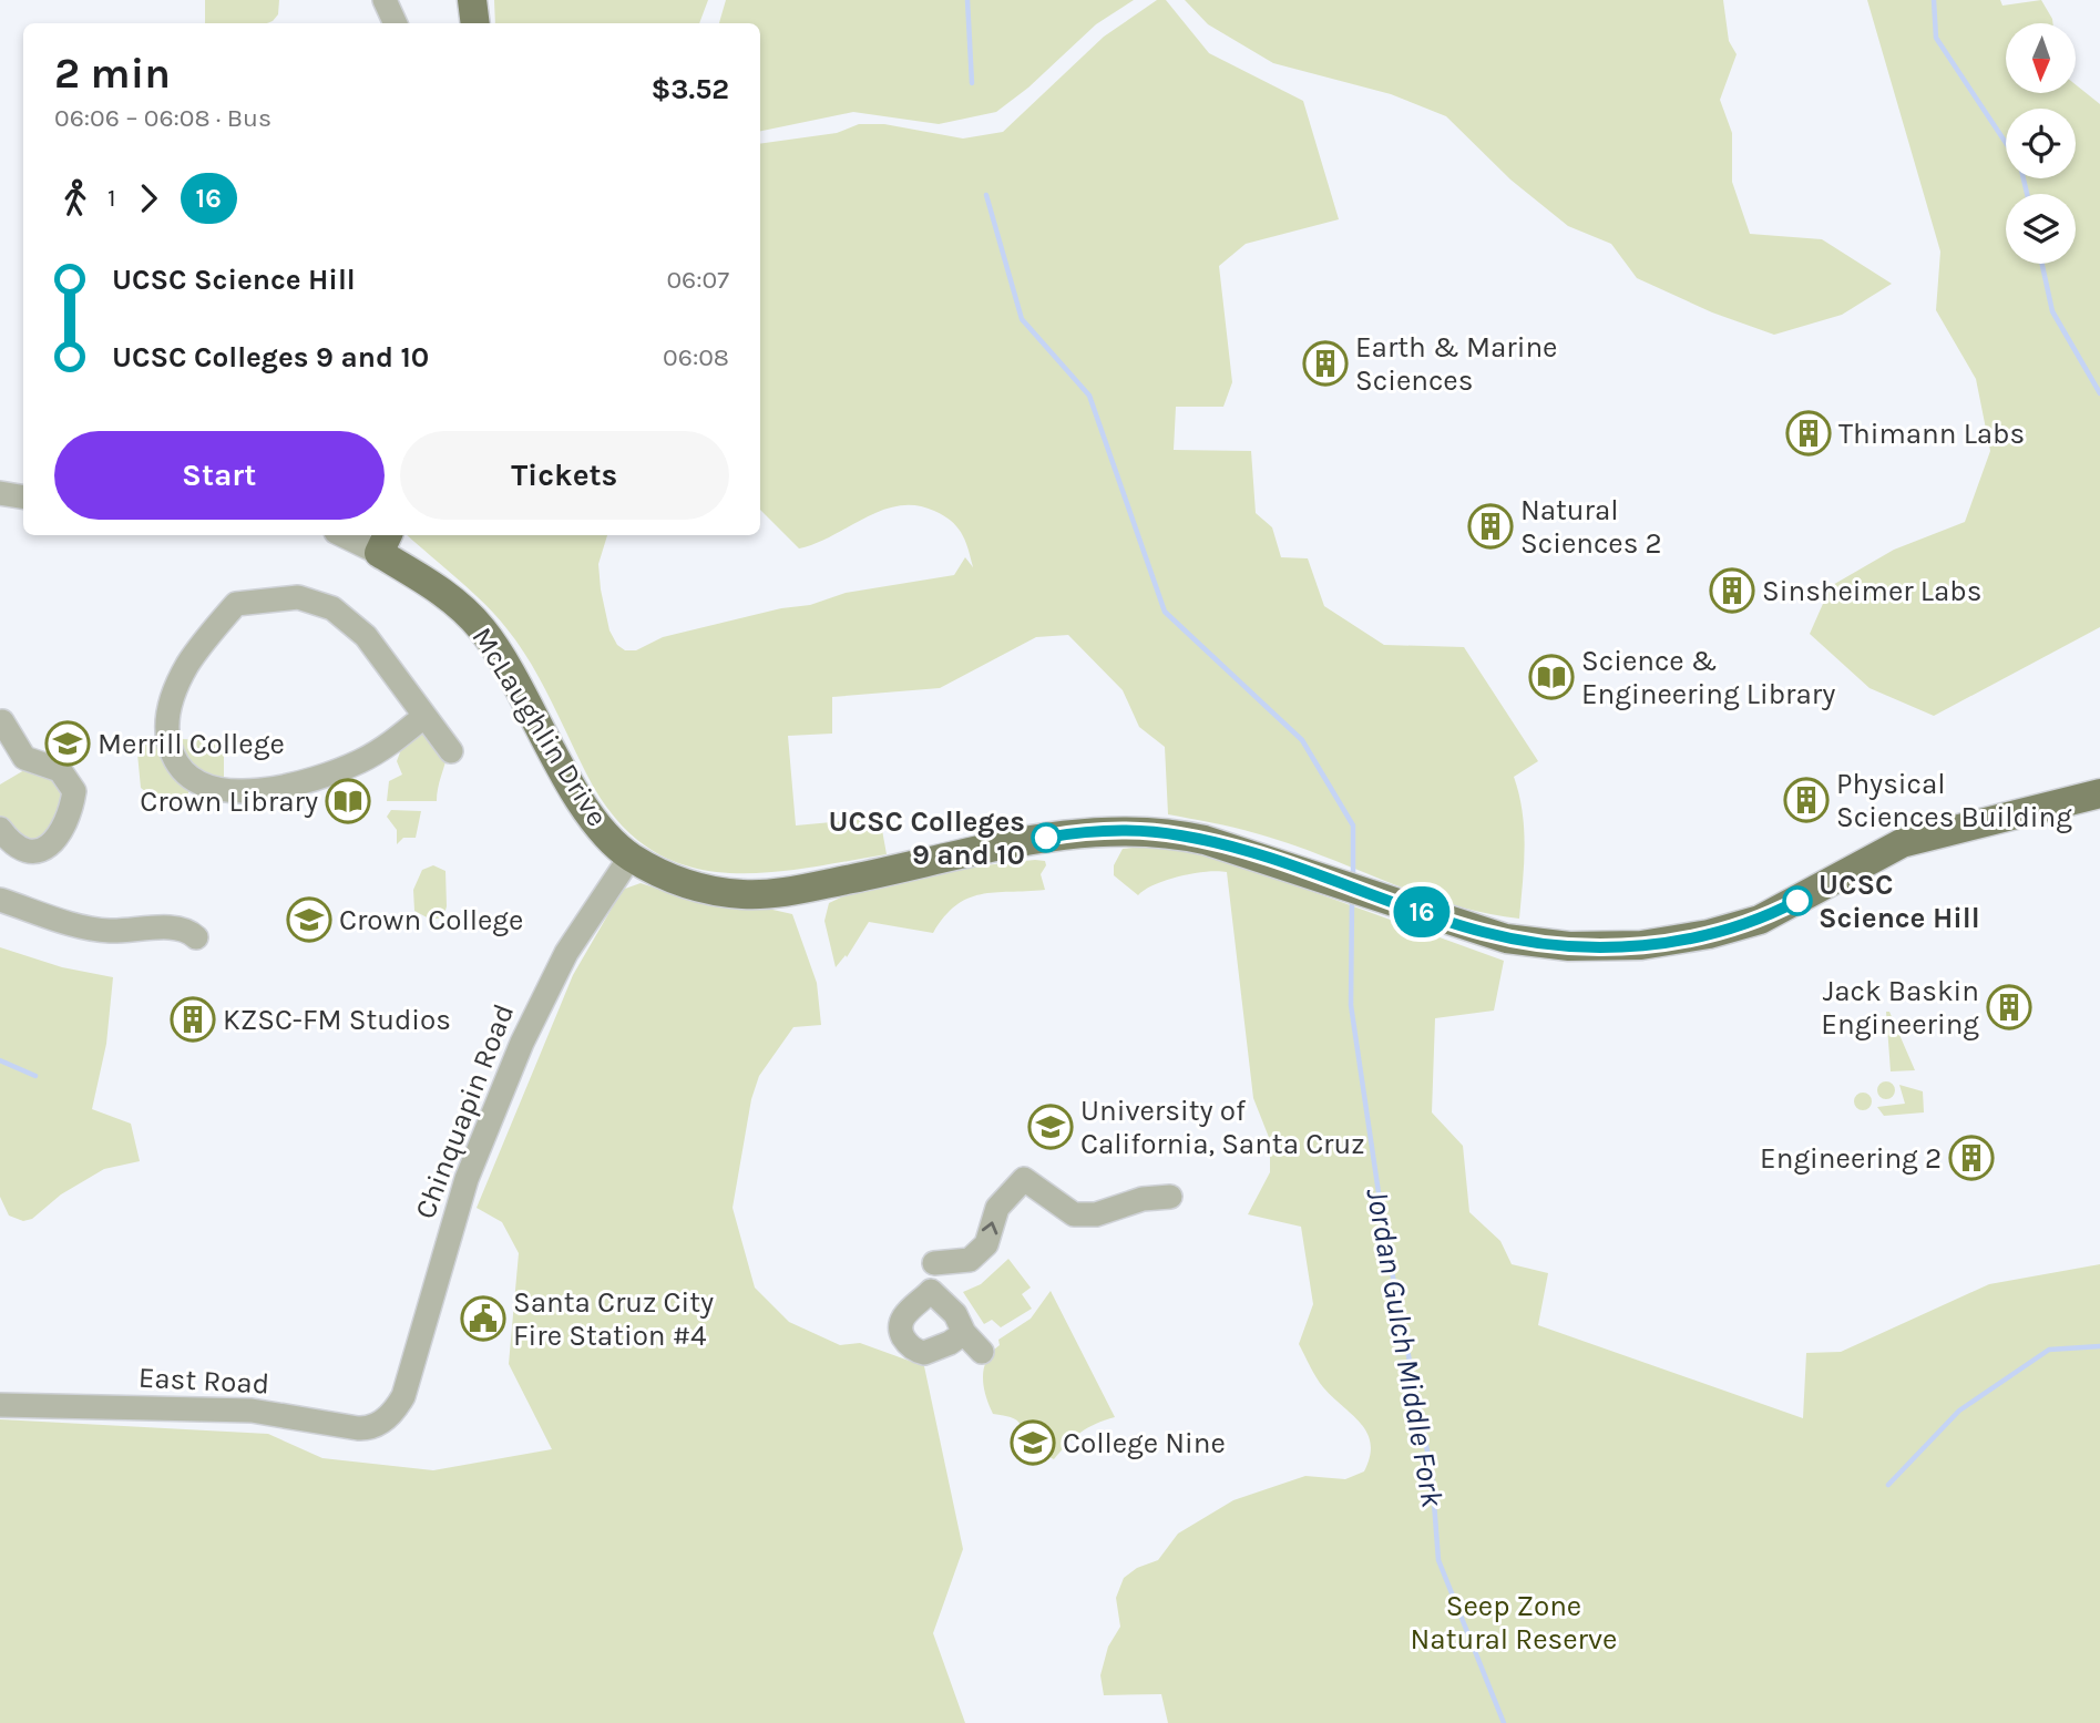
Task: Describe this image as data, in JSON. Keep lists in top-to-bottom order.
{
  "streets": {
    "main road": ["McLaughlin Drive"],
    "street": ["Chinquapin Road", "East Road"]
  },
  "crossings": [
    ["McLaughlin Drive", "Chinquapin Road"],
    ["Chinquapin Road", "East Road"]
  ],
  "water": ["Jordan Gulch Middle Fork"],
  "parks": ["Seep Zone Natural Reserve"],
  "places": {
    "building": [
      "Earth & Marine Sciences",
      "Thimann Labs",
      "Natural Sciences 2",
      "Sinsheimer Labs",
      "Physical Sciences Building",
      "Jack Baskin Engineering",
      "KZSC-FM Studios",
      "Engineering 2"
    ],
    "library": ["Science & Engineering Library", "Crown Library"],
    "school or university": [
      "Merrill College",
      "Crown College",
      "University of California, Santa Cruz",
      "College Nine"
    ],
    "other": ["UCSC Colleges 9 and 10", "UCSC Science Hill"],
    "public building": ["Santa Cruz City Fire Station #4"]
  },
  "lines": ["bus line 16"],
  "north": "bottom",
  "page": {
    "on_map": "16",
    "heading": ["2 min", "06:06 – 06:08 · Bus", "$3.52"],
    "legs": ["1", "16"],
    "list": [
      {
        "name": "UCSC Science Hill",
        "value": "06:07"
      },
      {
        "name": "UCSC Colleges 9 and 10",
        "value": "06:08"
      }
    ],
    "buttons": ["Start", "Tickets"]
  }
}
